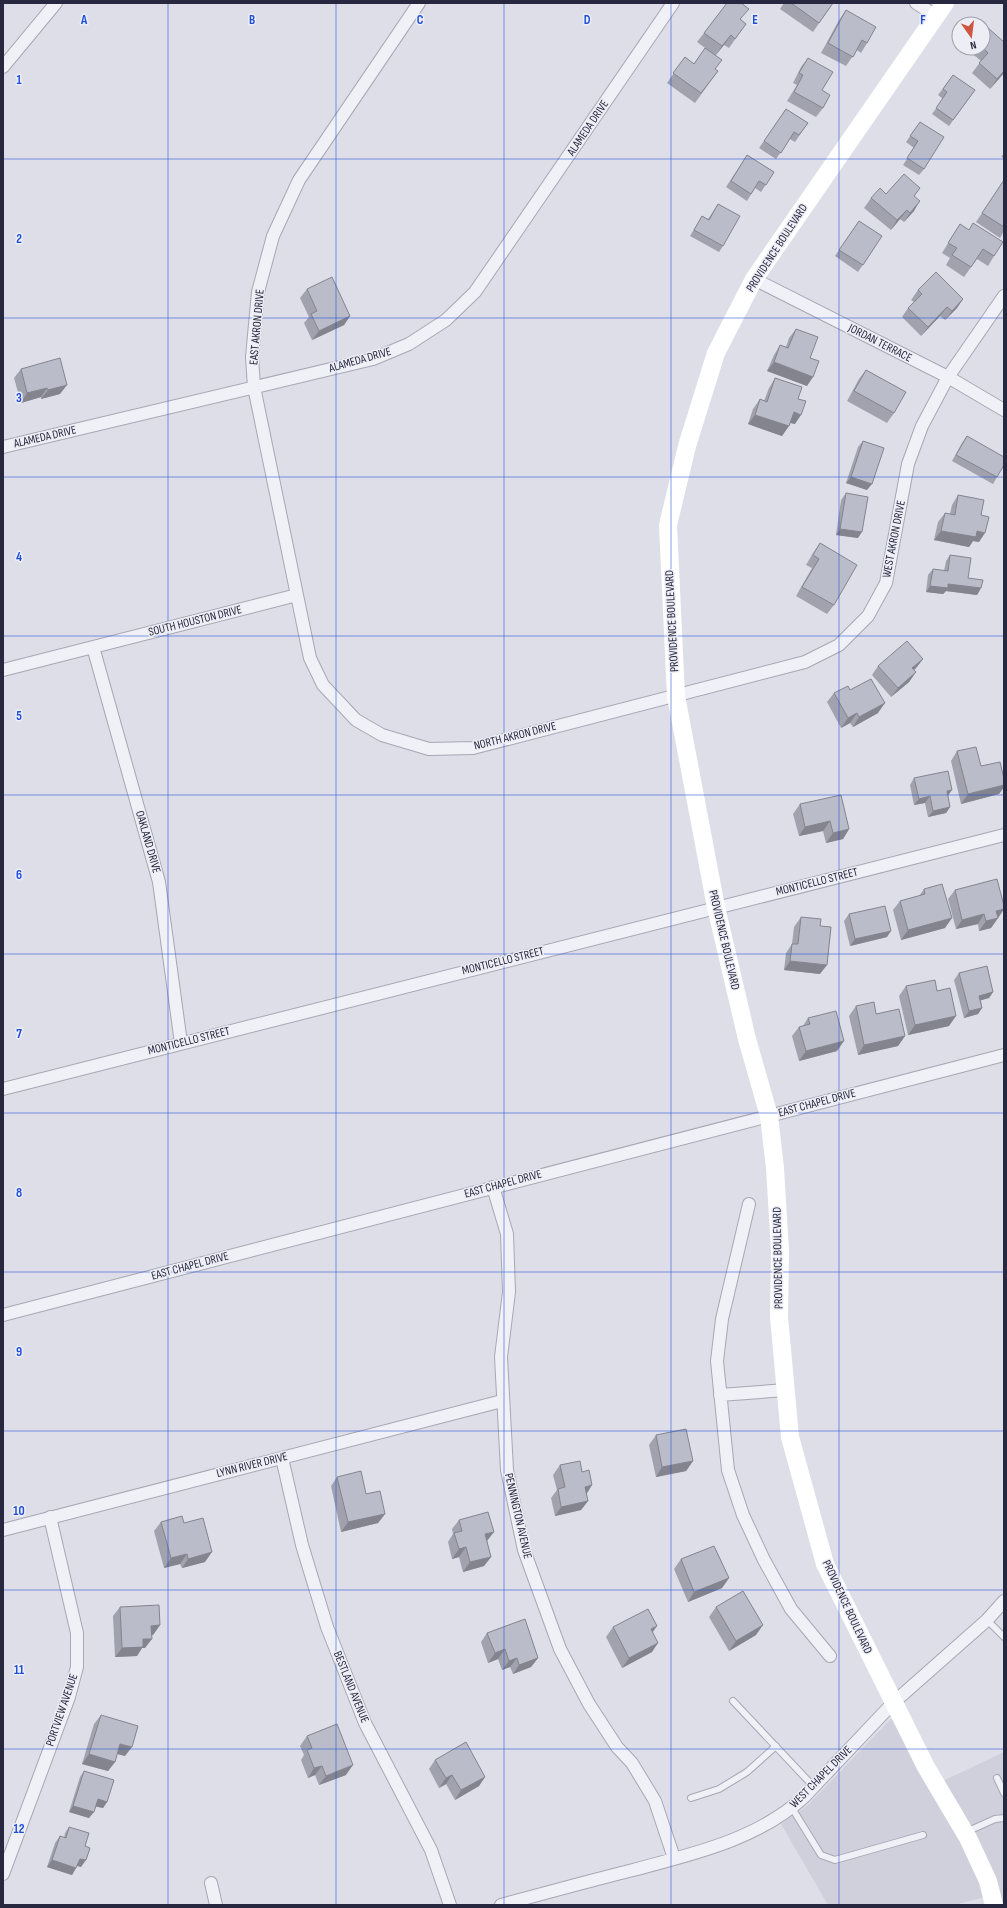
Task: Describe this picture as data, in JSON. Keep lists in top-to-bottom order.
{
  "streets": {
    "main road": ["PROVIDENCE BOULEVARD"],
    "street": [
      "ALAMEDA DRIVE",
      "EAST AKRON DRIVE",
      "JORDAN TERRACE",
      "WEST AKRON DRIVE",
      "SOUTH HOUSTON DRIVE",
      "NORTH AKRON DRIVE",
      "OAKLAND DRIVE",
      "MONTICELLO STREET",
      "EAST CHAPEL DRIVE",
      "LYNN RIVER DRIVE",
      "PENNINGTON AVENUE",
      "BESTLAND AVENUE",
      "PORTVIEW AVENUE",
      "WEST CHAPEL DRIVE"
    ]
  },
  "crossings": [
    ["ALAMEDA DRIVE", "EAST AKRON DRIVE"],
    ["PROVIDENCE BOULEVARD", "JORDAN TERRACE"],
    ["PROVIDENCE BOULEVARD", "WEST AKRON DRIVE"],
    ["PROVIDENCE BOULEVARD", "NORTH AKRON DRIVE"],
    ["PROVIDENCE BOULEVARD", "MONTICELLO STREET"],
    ["PROVIDENCE BOULEVARD", "EAST CHAPEL DRIVE"],
    ["PROVIDENCE BOULEVARD", "WEST CHAPEL DRIVE"],
    ["EAST AKRON DRIVE", "SOUTH HOUSTON DRIVE"],
    ["EAST AKRON DRIVE", "NORTH AKRON DRIVE"],
    ["JORDAN TERRACE", "WEST AKRON DRIVE"],
    ["WEST AKRON DRIVE", "NORTH AKRON DRIVE"],
    ["SOUTH HOUSTON DRIVE", "NORTH AKRON DRIVE"],
    ["SOUTH HOUSTON DRIVE", "OAKLAND DRIVE"],
    ["OAKLAND DRIVE", "MONTICELLO STREET"],
    ["EAST CHAPEL DRIVE", "PENNINGTON AVENUE"],
    ["LYNN RIVER DRIVE", "PENNINGTON AVENUE"],
    ["LYNN RIVER DRIVE", "BESTLAND AVENUE"],
    ["LYNN RIVER DRIVE", "PORTVIEW AVENUE"],
    ["PENNINGTON AVENUE", "WEST CHAPEL DRIVE"]
  ],
  "north": "bottom",
  "grid": {
    "columns": [
      "A",
      "B",
      "C",
      "D",
      "E",
      "F"
    ],
    "rows": [
      "1",
      "2",
      "3",
      "4",
      "5",
      "6",
      "7",
      "8",
      "9",
      "10",
      "11",
      "12"
    ]
  }
}
